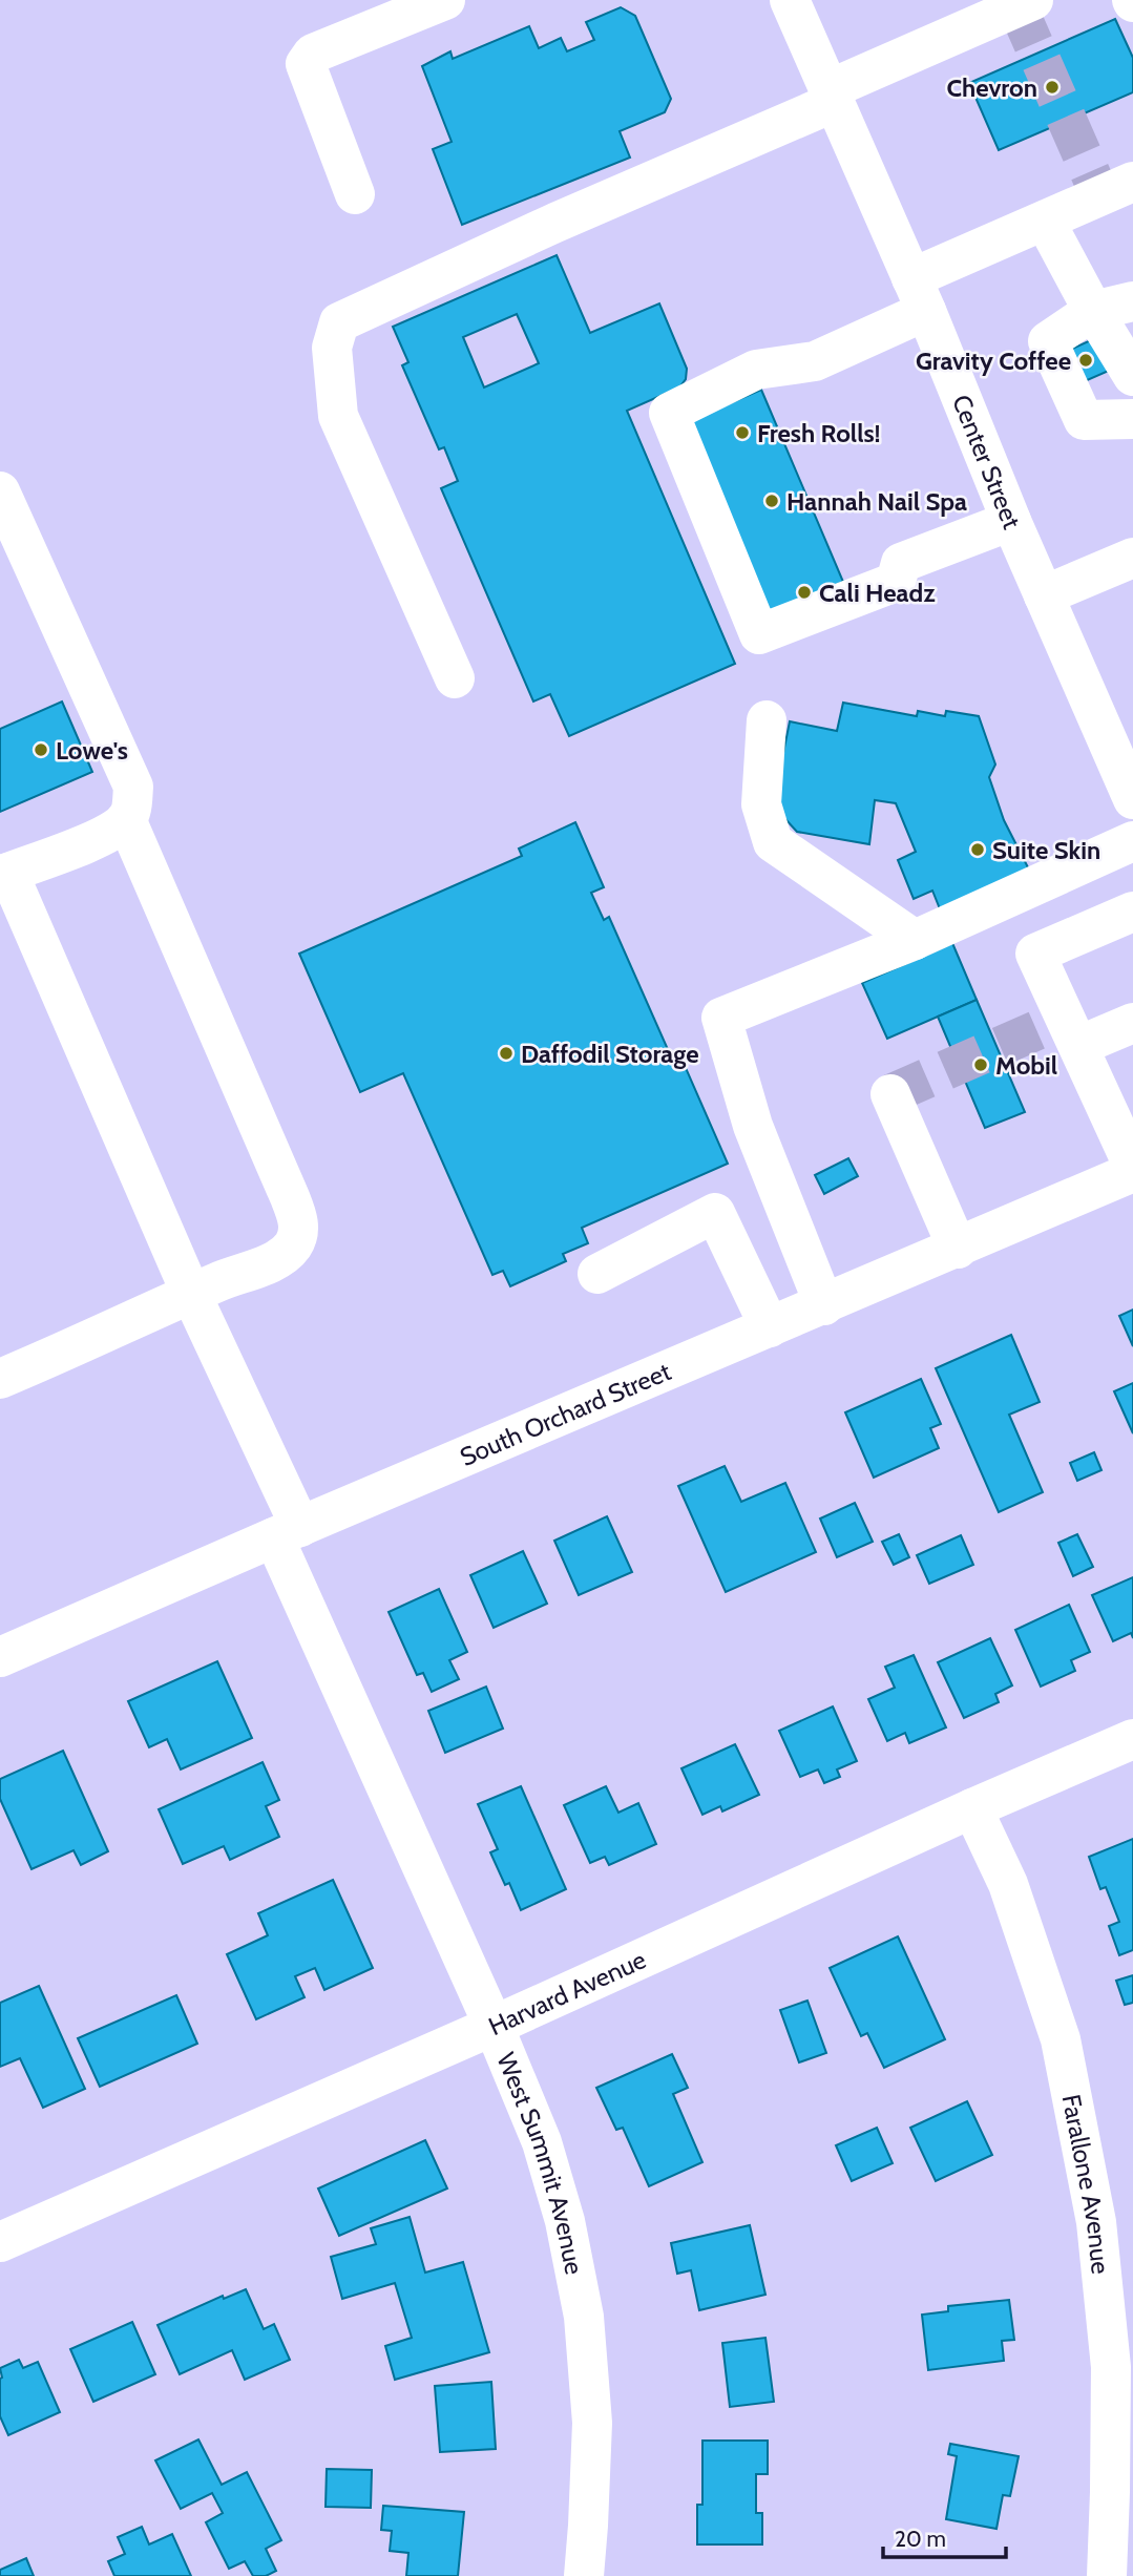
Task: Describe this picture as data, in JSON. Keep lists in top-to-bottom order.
{
  "streets": {
    "street": [
      "Center Street",
      "South Orchard Street",
      "Harvard Avenue",
      "West Summit Avenue",
      "Farallone Avenue"
    ]
  },
  "crossings": [
    ["South Orchard Street", "West Summit Avenue"],
    ["Harvard Avenue", "West Summit Avenue"],
    ["Harvard Avenue", "Farallone Avenue"]
  ],
  "places": [
    "Chevron",
    "Gravity Coffee",
    "Fresh Rolls!",
    "Hannah Nail Spa",
    "Cali Headz",
    "Lowe's",
    "Suite Skin",
    "Daffodil Storage",
    "Mobil"
  ],
  "scale_bar": "20 m"
}
